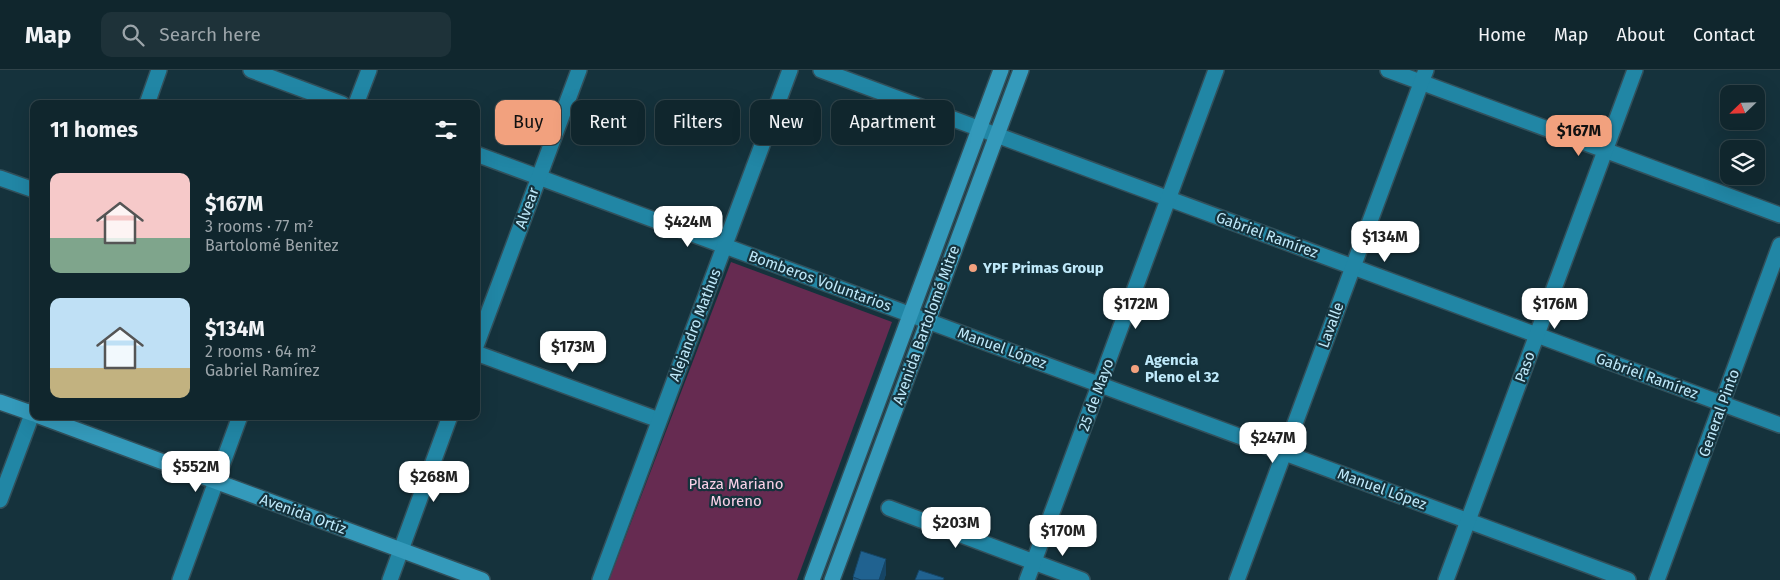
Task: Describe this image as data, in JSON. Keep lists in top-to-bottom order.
{
  "streets": {
    "main road": ["Avenida Bartolomé Mitre", "Avenida Ortíz"],
    "street": [
      "Alvear",
      "Gabriel Ramírez",
      "Bomberos Voluntarios",
      "Alejandro Mathus",
      "Lavalle",
      "Manuel López",
      "Paso",
      "25 de Mayo",
      "General Pinto"
    ]
  },
  "crossings": [
    ["Alvear", "Bomberos Voluntarios"],
    ["Gabriel Ramírez", "Avenida Bartolomé Mitre"],
    ["Gabriel Ramírez", "Lavalle"],
    ["Gabriel Ramírez", "Paso"],
    ["Gabriel Ramírez", "25 de Mayo"],
    ["Gabriel Ramírez", "General Pinto"],
    ["Bomberos Voluntarios", "Alejandro Mathus"],
    ["Bomberos Voluntarios", "Avenida Bartolomé Mitre"],
    ["Bomberos Voluntarios", "Manuel López"],
    ["Avenida Bartolomé Mitre", "Manuel López"],
    ["Lavalle", "Manuel López"],
    ["Manuel López", "Paso"],
    ["Manuel López", "25 de Mayo"]
  ],
  "parks": ["Plaza Mariano Moreno"],
  "places": ["YPF Primas Group", "Agencia Pleno el 32"],
  "north": "bottom left",
  "page": {
    "header": "Map",
    "search": "Search here",
    "nav": [
      "Home",
      "Map",
      "About",
      "Contact"
    ],
    "chip": [
      "Buy",
      "Rent",
      "Filters",
      "New",
      "Apartment"
    ],
    "heading": "11 homes",
    "price": [
      "$167M",
      "$424M",
      "$134M",
      "$172M",
      "$176M",
      "$173M",
      "$247M",
      "$552M",
      "$268M",
      "$203M",
      "$170M"
    ],
    "list": [
      {
        "name": "$167M",
        "note": "3 rooms · 77 m² · Bartolomé Benitez"
      },
      {
        "name": "$134M",
        "note": "2 rooms · 64 m² · Gabriel Ramírez"
      }
    ]
  }
}
